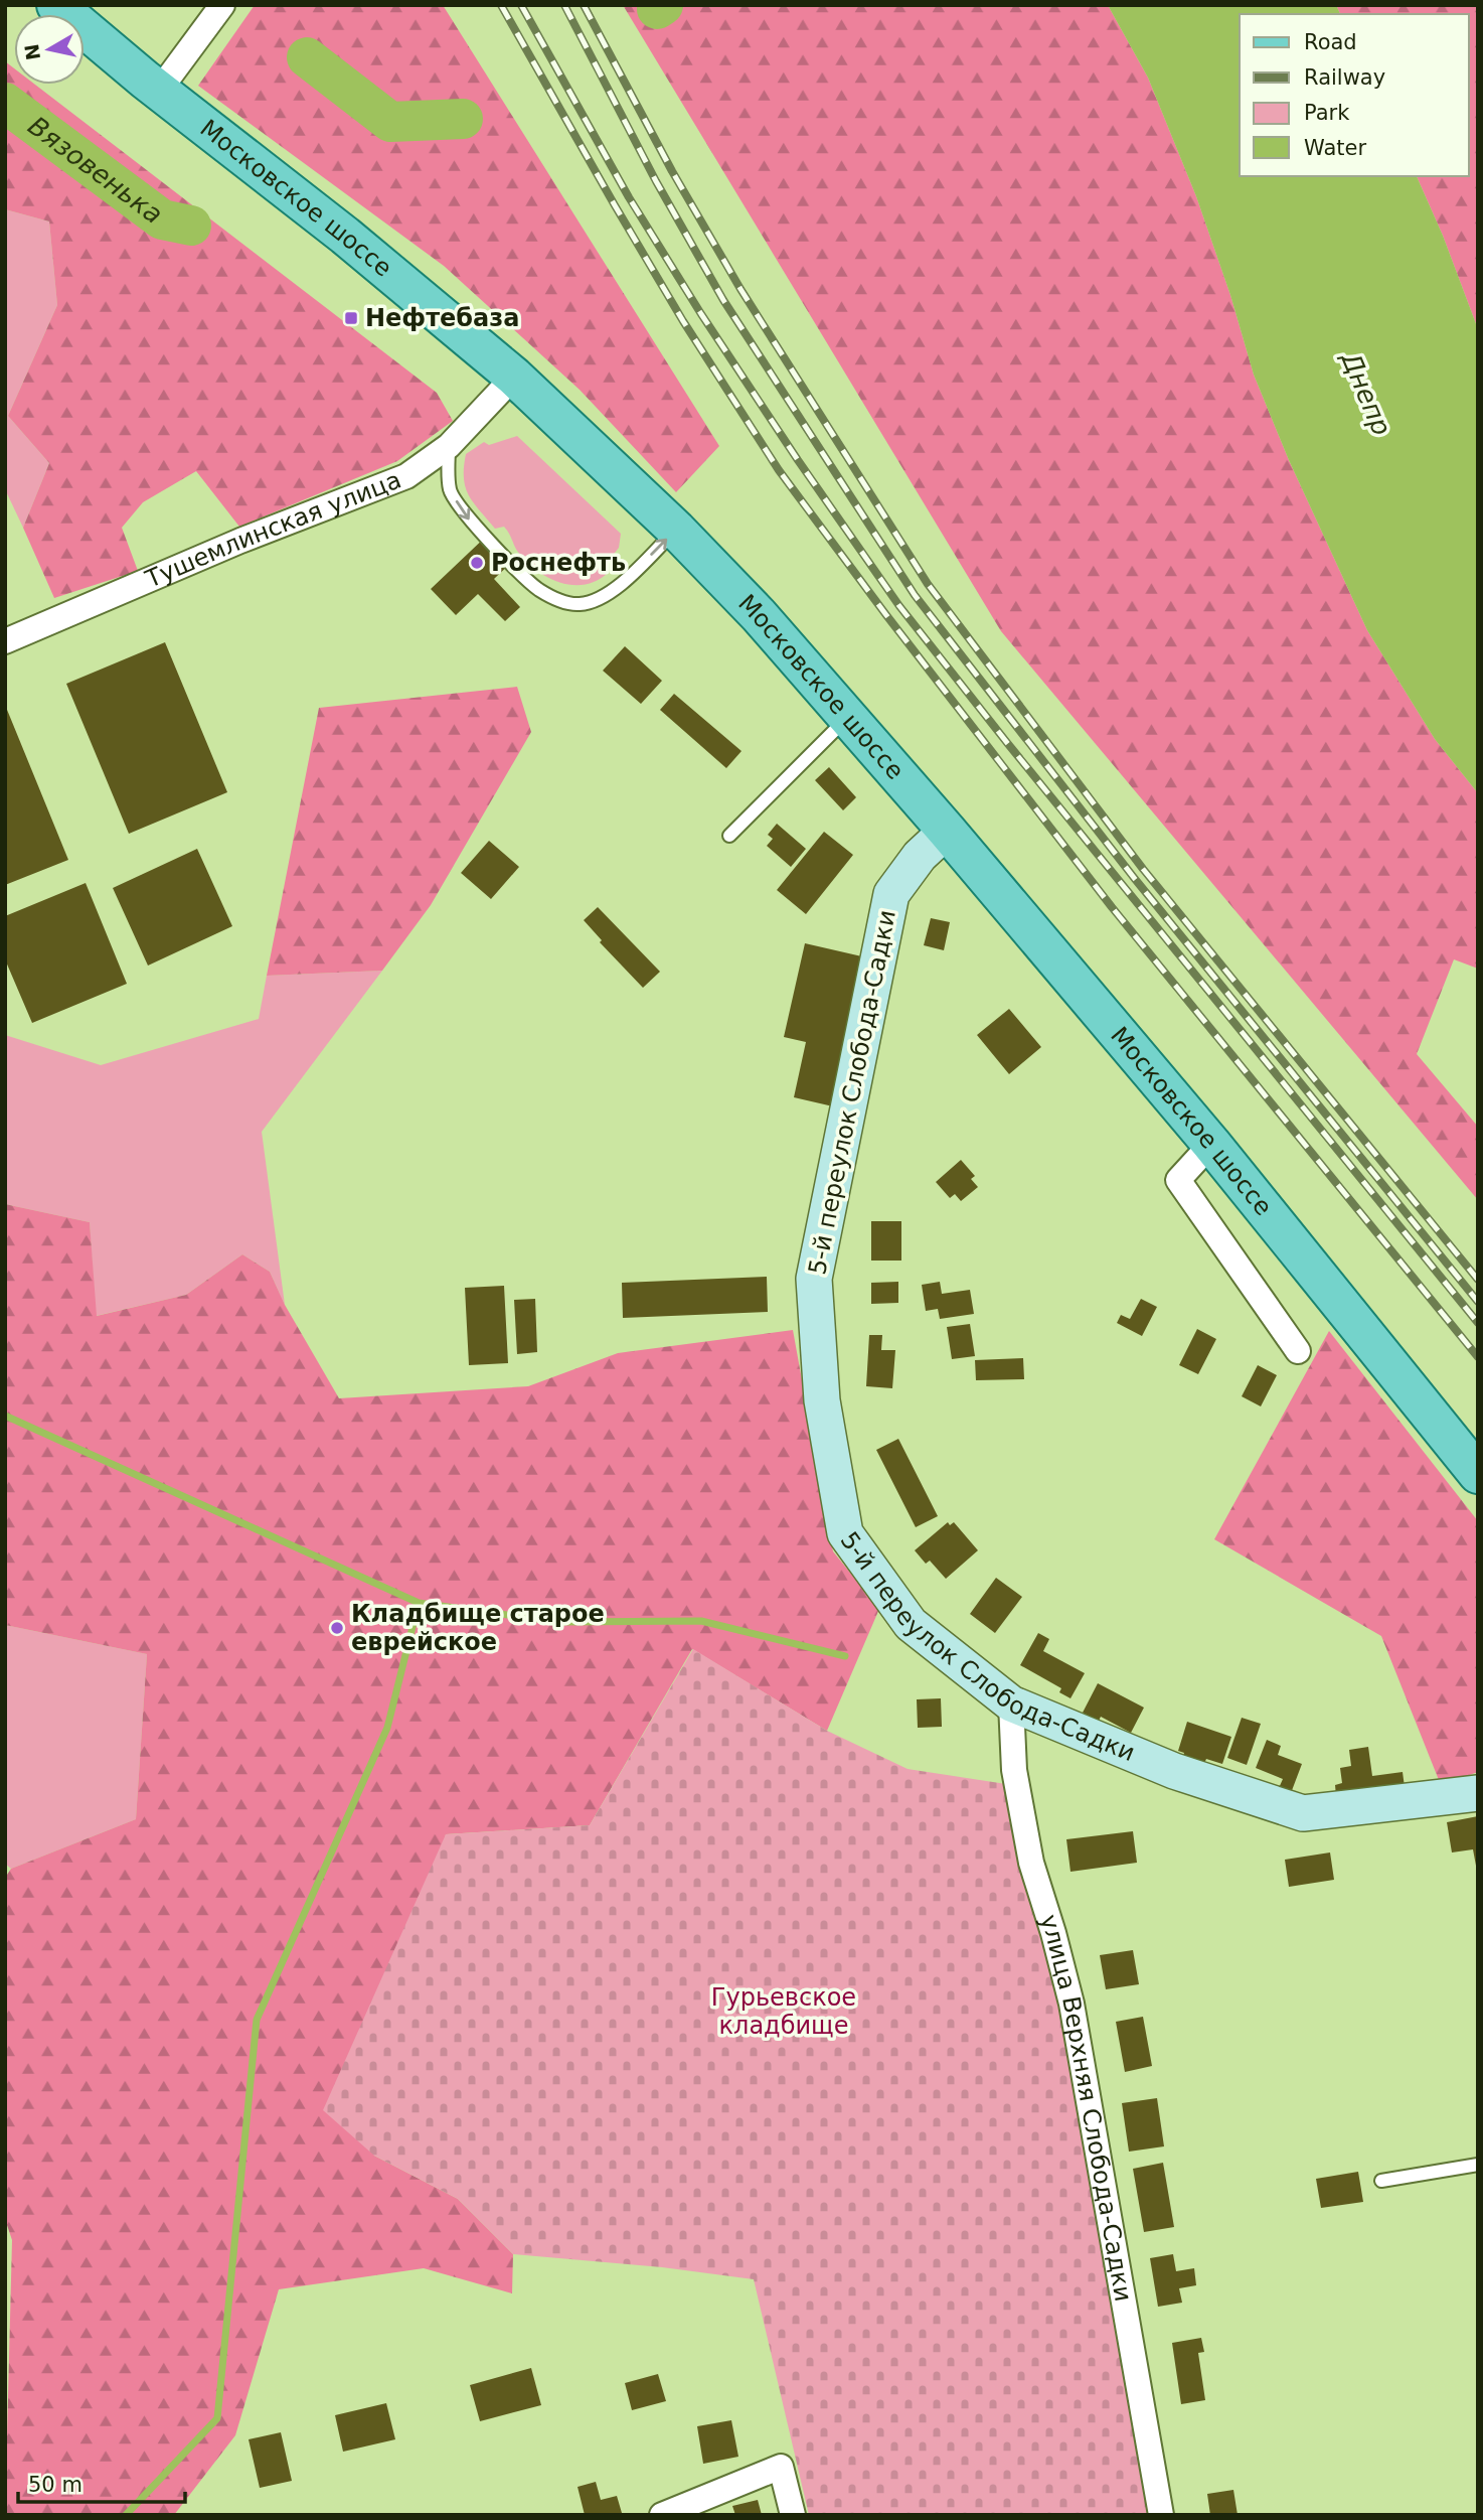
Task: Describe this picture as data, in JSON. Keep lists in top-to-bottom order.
{
  "streets": {
    "main road": ["Московское шоссе"],
    "street": ["Тушемлинская улица", "5-й переулок Слобода-Садки", "улица Верхняя Слобода-Садки"]
  },
  "crossings": [
    ["Московское шоссе", "Тушемлинская улица"],
    ["Московское шоссе", "5-й переулок Слобода-Садки"],
    ["5-й переулок Слобода-Садки", "улица Верхняя Слобода-Садки"]
  ],
  "water": ["Вязовенька", "Днепр"],
  "parks": ["Гурьевское кладбище"],
  "places": {
    "transit": ["Нефтебаза"],
    "other": ["Роснефть", "Кладбище старое еврейское"]
  },
  "legend": [
    "Road",
    "Railway",
    "Park",
    "Water"
  ],
  "scale_bar": "50 m",
  "north": "left"
}
